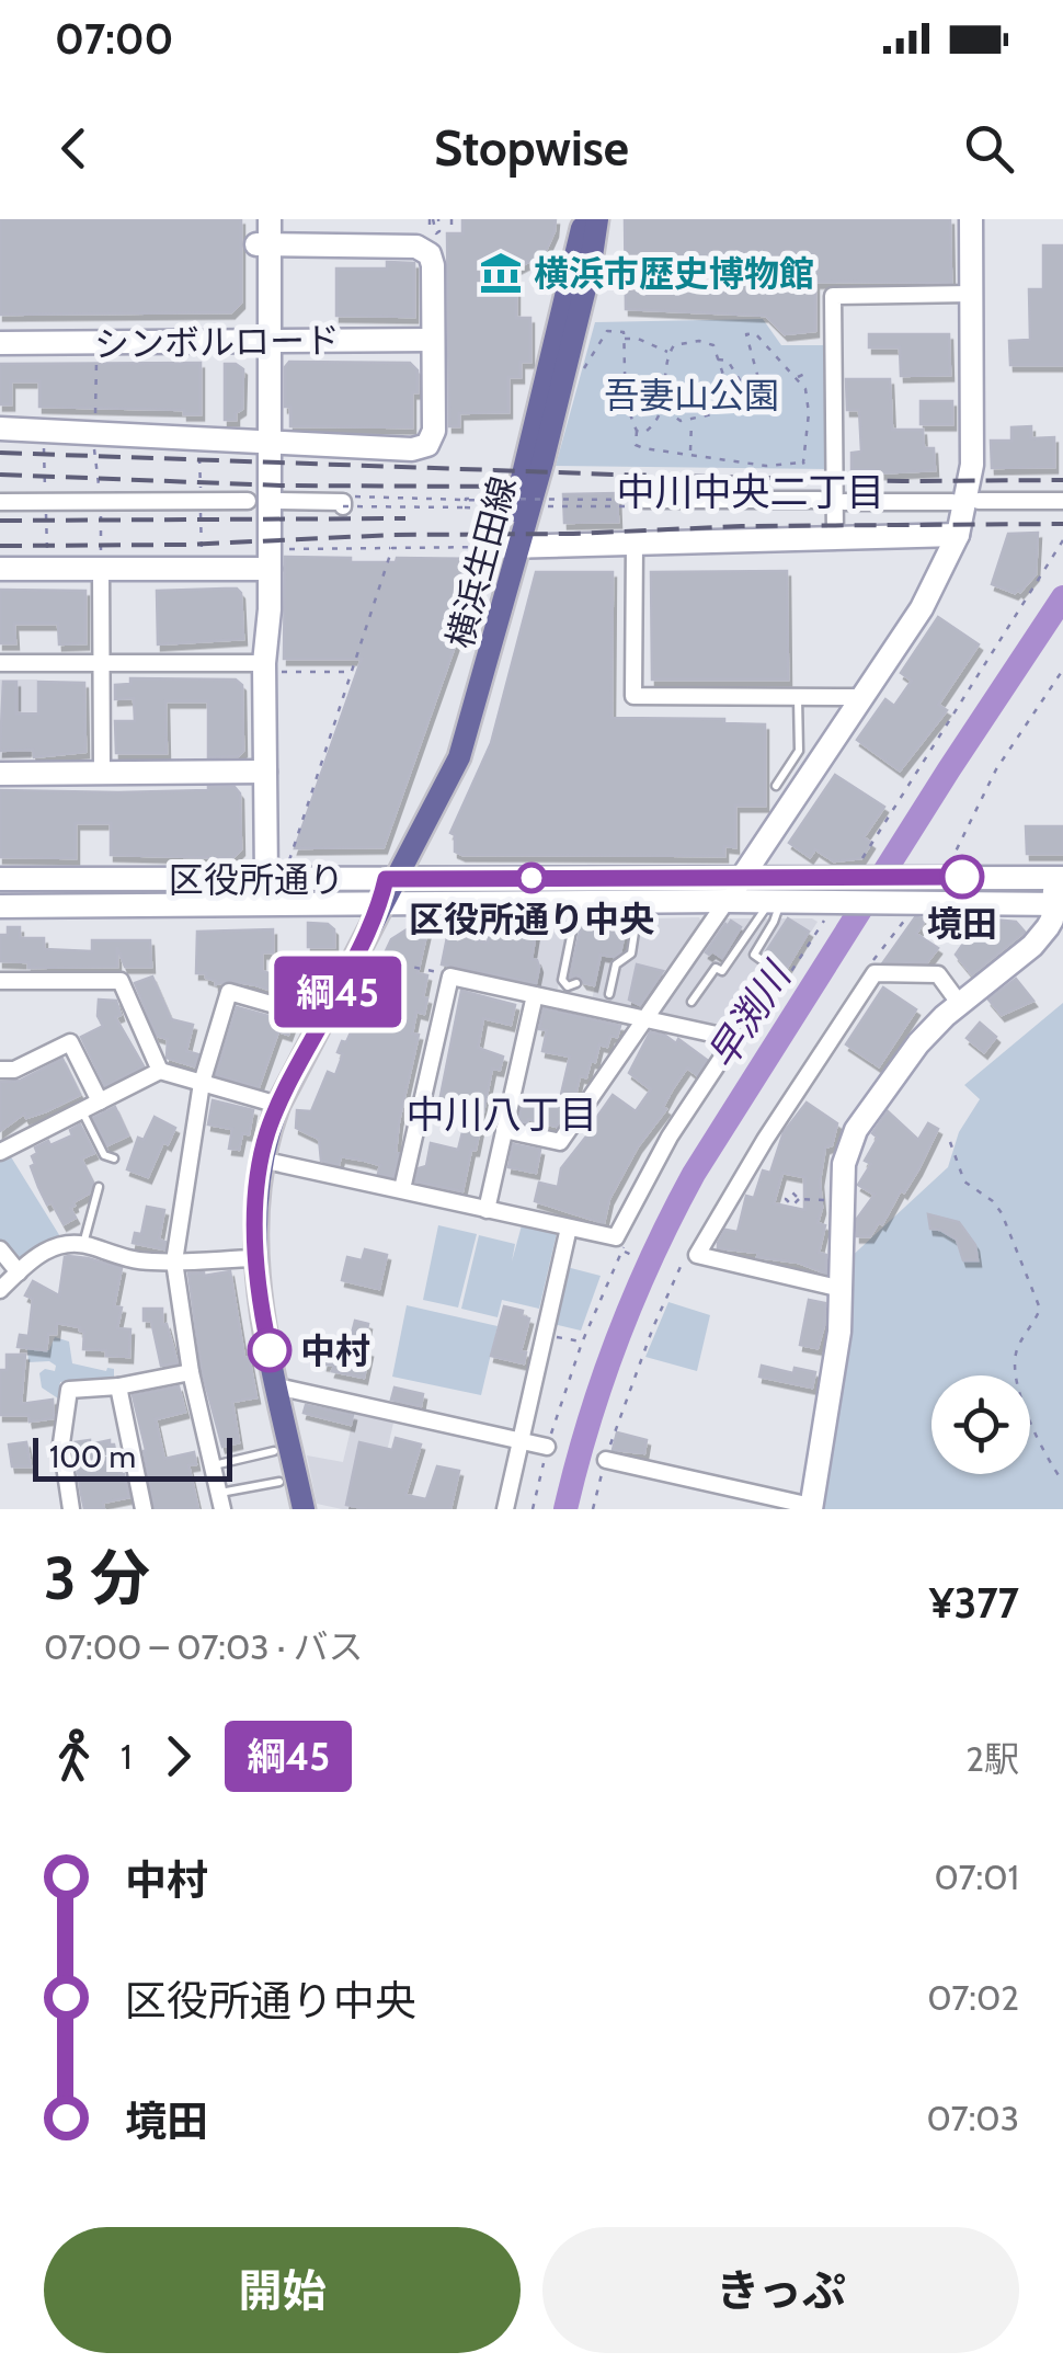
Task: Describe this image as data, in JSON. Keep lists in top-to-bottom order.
{
  "streets": {
    "main road": ["横浜生田線"],
    "street": ["シンボルロード", "区役所通り"]
  },
  "crossings": [
    ["横浜生田線", "区役所通り"]
  ],
  "districts": ["中川中央二丁目", "中川八丁目"],
  "water": ["早渕川"],
  "parks": ["吾妻山公園"],
  "places": {
    "museum": ["横浜市歴史博物館"],
    "other": ["境田", "区役所通り中央", "中村"]
  },
  "lines": ["bus line 綱45"],
  "scale_bar": "100 m",
  "page": {
    "status": "07:00",
    "header": "Stopwise",
    "on_map": "綱45",
    "scale": "100 m",
    "heading": ["3 分", "07:00 – 07:03 · バス", "¥377"],
    "legs": ["1", "綱45", "2駅"],
    "list": [
      {
        "name": "中村",
        "value": "07:01"
      },
      {
        "name": "区役所通り中央",
        "value": "07:02"
      },
      {
        "name": "境田",
        "value": "07:03"
      }
    ],
    "buttons": ["開始", "きっぷ"]
  }
}
